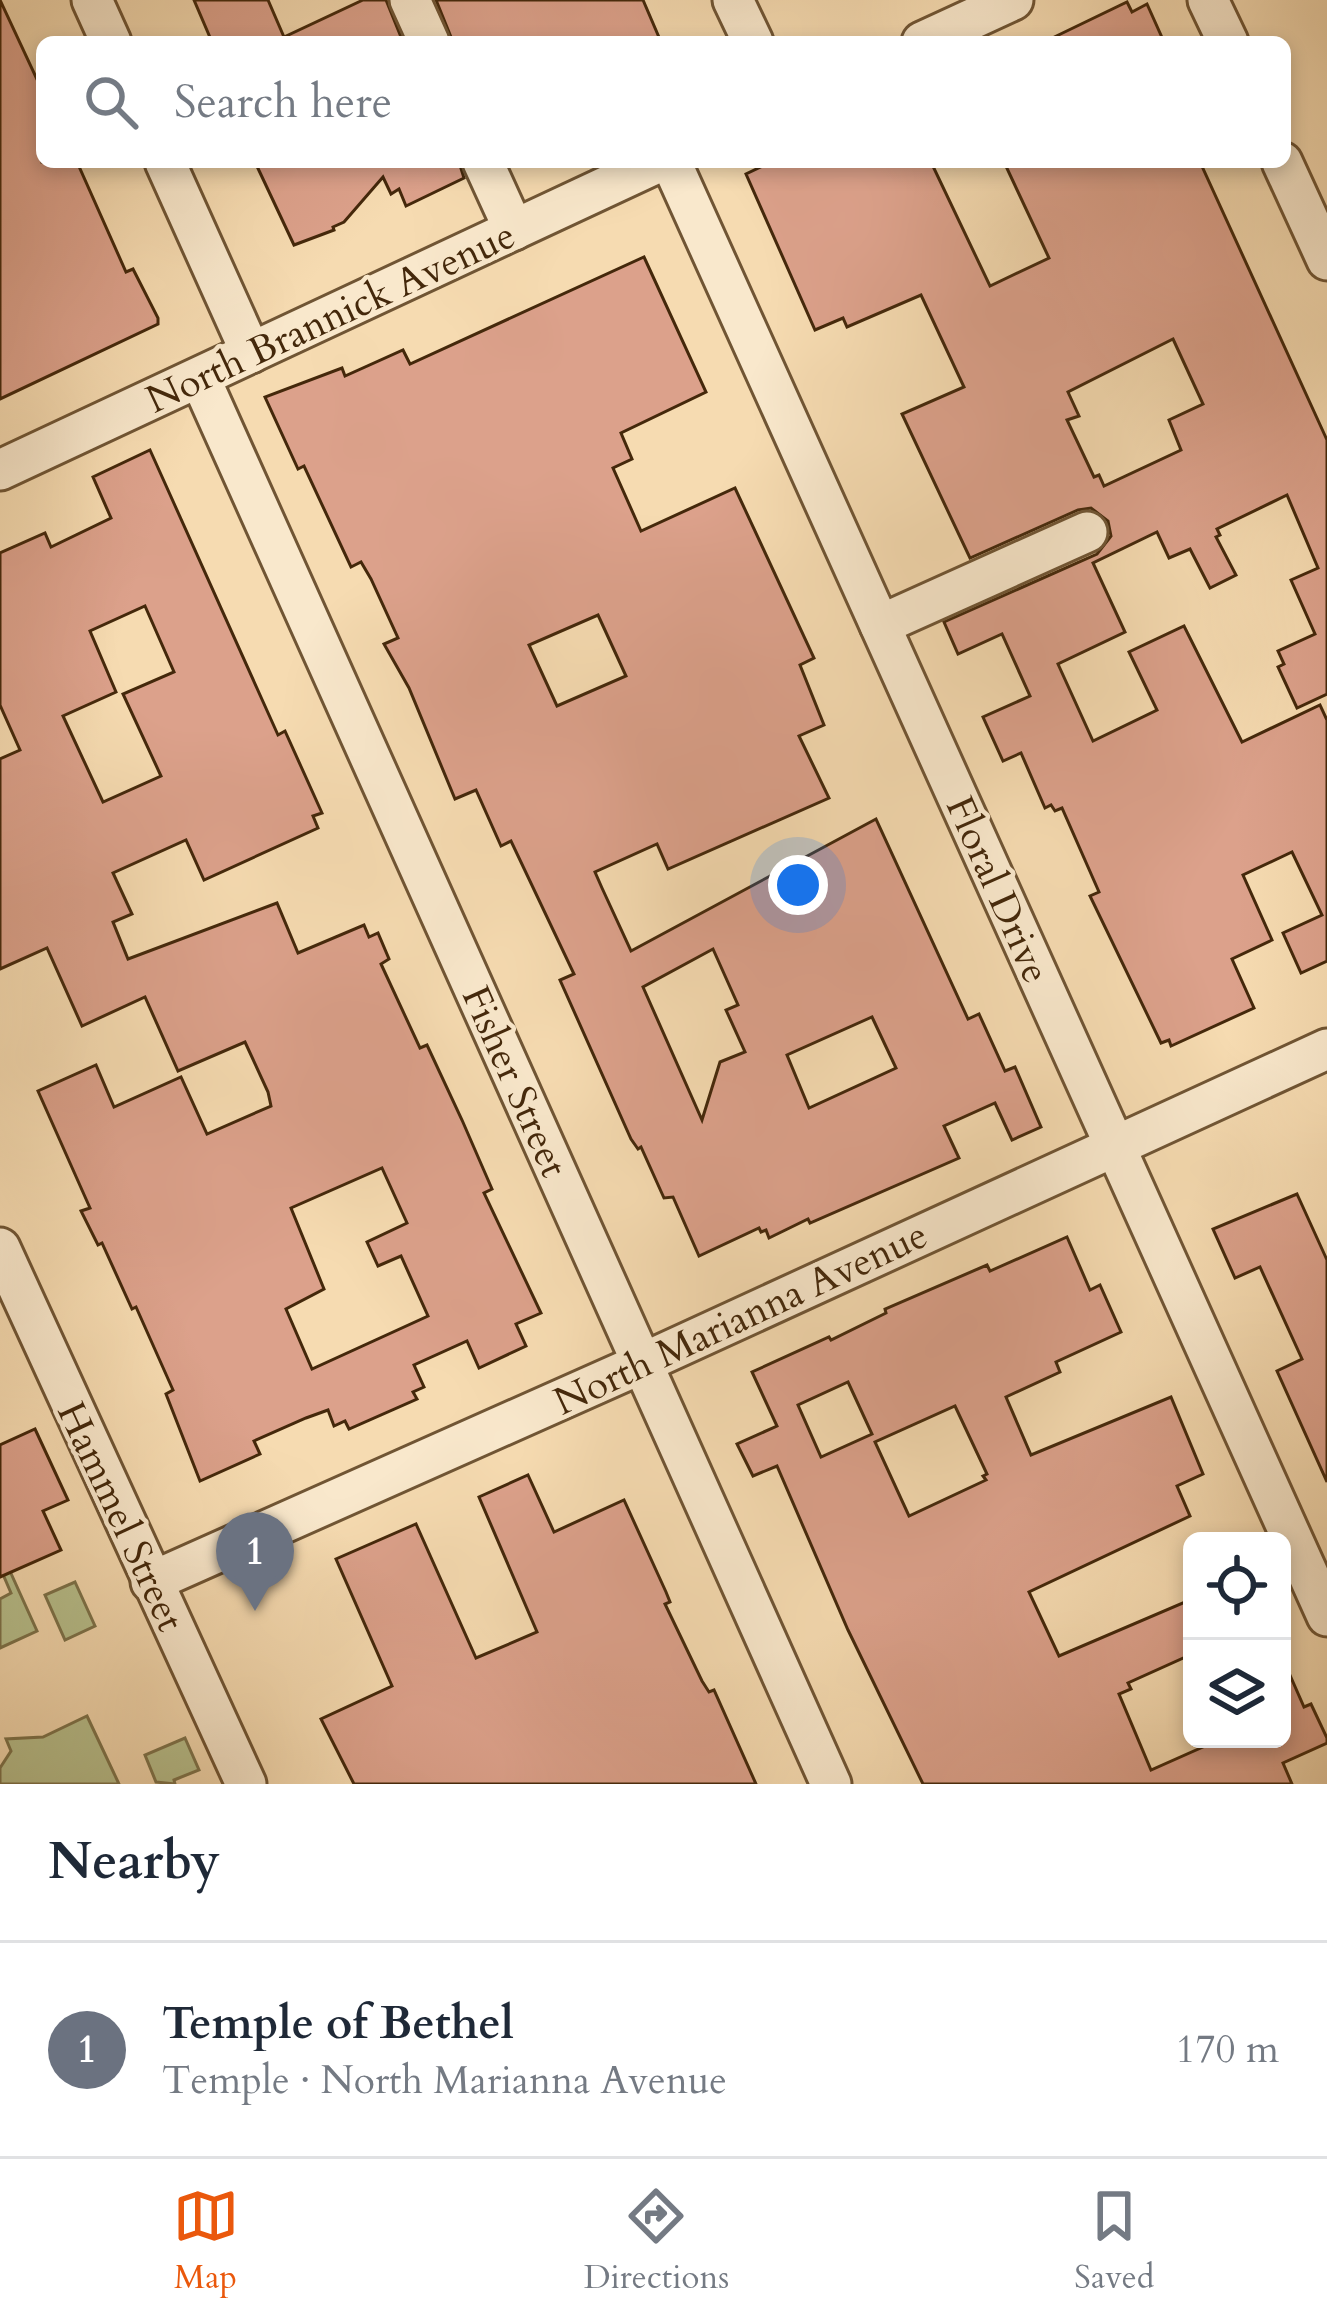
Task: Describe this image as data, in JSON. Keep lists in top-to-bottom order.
{
  "streets": {
    "street": [
      "North Brannick Avenue",
      "Floral Drive",
      "Fisher Street",
      "North Marianna Avenue",
      "Hammel Street"
    ]
  },
  "crossings": [
    ["North Brannick Avenue", "Fisher Street"],
    ["Floral Drive", "North Marianna Avenue"],
    ["Fisher Street", "North Marianna Avenue"],
    ["North Marianna Avenue", "Hammel Street"]
  ],
  "page": {
    "search": "Search here",
    "pins": "1",
    "heading": "Nearby",
    "list": [
      {
        "mark": "1",
        "name": "Temple of Bethel",
        "note": "Temple · North Marianna Avenue",
        "value": "170 m"
      }
    ],
    "nav": ["Map", "Directions", "Saved"]
  }
}
